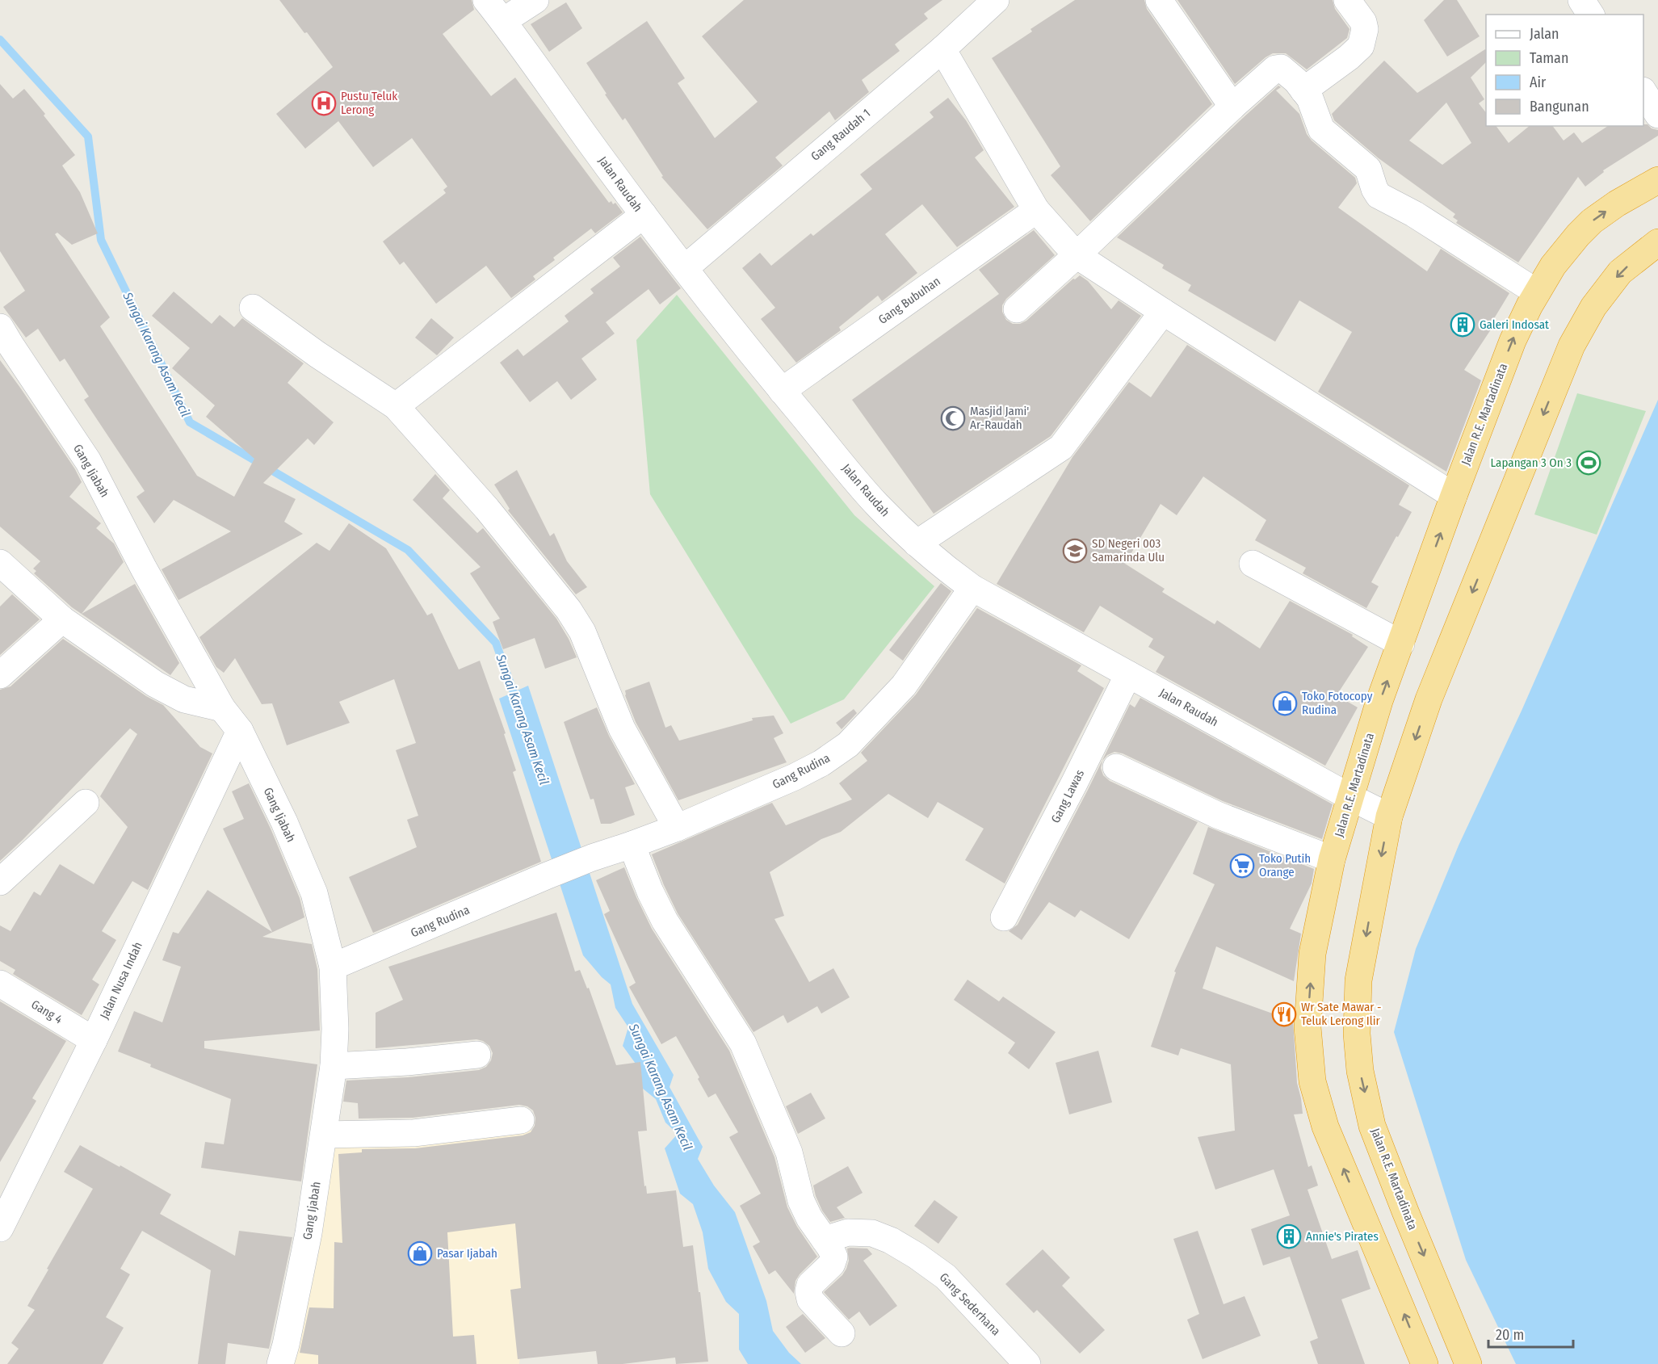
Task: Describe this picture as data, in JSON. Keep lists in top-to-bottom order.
{
  "streets": {
    "highway": ["Jalan R.E. Martadinata"],
    "street": [
      "Gang Raudah 1",
      "Jalan Raudah",
      "Gang Bubuhan",
      "Gang Ijabah",
      "Gang Rudina",
      "Gang Lawas",
      "Jalan Nusa Indah",
      "Gang 4",
      "Gang Sederhana"
    ]
  },
  "crossings": [
    ["Gang Raudah 1", "Jalan Raudah"],
    ["Jalan Raudah", "Gang Bubuhan"],
    ["Jalan Raudah", "Jalan R.E. Martadinata"],
    ["Jalan Raudah", "Gang Rudina"],
    ["Jalan Raudah", "Gang Lawas"],
    ["Gang Ijabah", "Gang Rudina"],
    ["Gang Ijabah", "Jalan Nusa Indah"],
    ["Jalan Nusa Indah", "Gang 4"]
  ],
  "water": ["Sungai Karang Asam Kecil"],
  "places": {
    "hospital": ["Pustu Teluk Lerong"],
    "building": ["Galeri Indosat", "Annie's Pirates"],
    "mosque": ["Masjid Jami' Ar-Raudah"],
    "sports": ["Lapangan 3 On 3"],
    "school or university": ["SD Negeri 003 Samarinda Ulu"],
    "shop": ["Toko Fotocopy Rudina", "Pasar Ijabah"],
    "supermarket": ["Toko Putih Orange"],
    "restaurant": ["Wr Sate Mawar - Teluk Lerong Ilir"]
  },
  "legend": [
    "Jalan",
    "Taman",
    "Air",
    "Bangunan"
  ],
  "scale_bar": "20 m"
}
